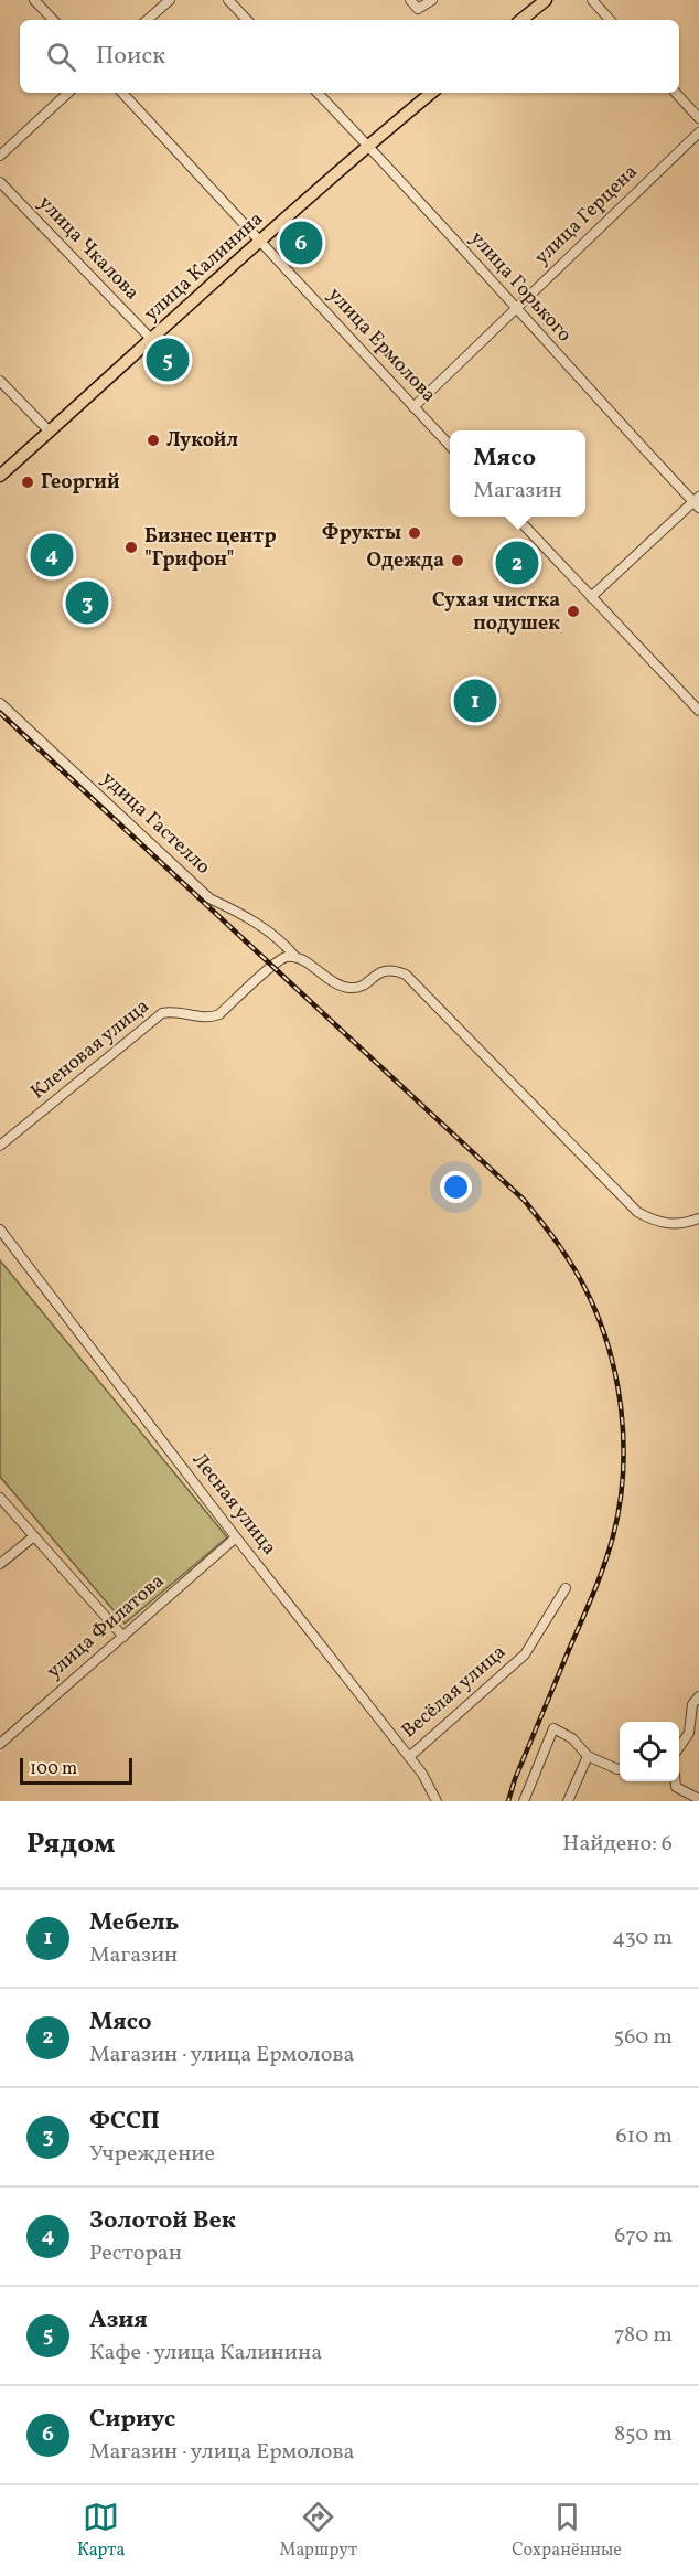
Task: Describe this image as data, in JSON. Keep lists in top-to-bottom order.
{
  "streets": {
    "main road": ["улица Калинина"],
    "street": [
      "улица Герцена",
      "улица Чкалова",
      "улица Горького",
      "улица Ермолова",
      "удица Гастелло",
      "Кленовая улица",
      "Лесная улица",
      "улица Филатова",
      "Весёлая улица"
    ]
  },
  "crossings": [
    ["улица Герцена", "улица Горького"],
    ["улица Герцена", "улица Ермолова"],
    ["улица Чкалова", "улица Калинина"],
    ["улица Калинина", "улица Горького"],
    ["улица Калинина", "улица Ермолова"],
    ["удица Гастелло", "Кленовая улица"],
    ["Лесная улица", "улица Филатова"],
    ["Лесная улица", "Весёлая улица"]
  ],
  "places": [
    "Лукойл",
    "Георгий",
    "Фрукты",
    "Бизнес центр \"Грифон\"",
    "Одежда",
    "Сухая чистка подушек"
  ],
  "scale_bar": "100 m",
  "page": {
    "search": "Поиск",
    "pins": [
      "6",
      "5",
      "4",
      "2",
      "3",
      "1"
    ],
    "popup": ["Мясо", "Магазин"],
    "scale": "100 m",
    "heading": ["Рядом", "Найдено: 6"],
    "list": [
      {
        "mark": "1",
        "name": "Мебель",
        "note": "Магазин",
        "value": "430 m"
      },
      {
        "mark": "2",
        "name": "Мясо",
        "note": "Магазин · улица Ермолова",
        "value": "560 m"
      },
      {
        "mark": "3",
        "name": "ФССП",
        "note": "Учреждение",
        "value": "610 m"
      },
      {
        "mark": "4",
        "name": "Золотой Век",
        "note": "Ресторан",
        "value": "670 m"
      },
      {
        "mark": "5",
        "name": "Азия",
        "note": "Кафе · улица Калинина",
        "value": "780 m"
      },
      {
        "mark": "6",
        "name": "Сириус",
        "note": "Магазин · улица Ермолова",
        "value": "850 m"
      }
    ],
    "nav": ["Карта", "Маршрут", "Сохранённые"]
  }
}
